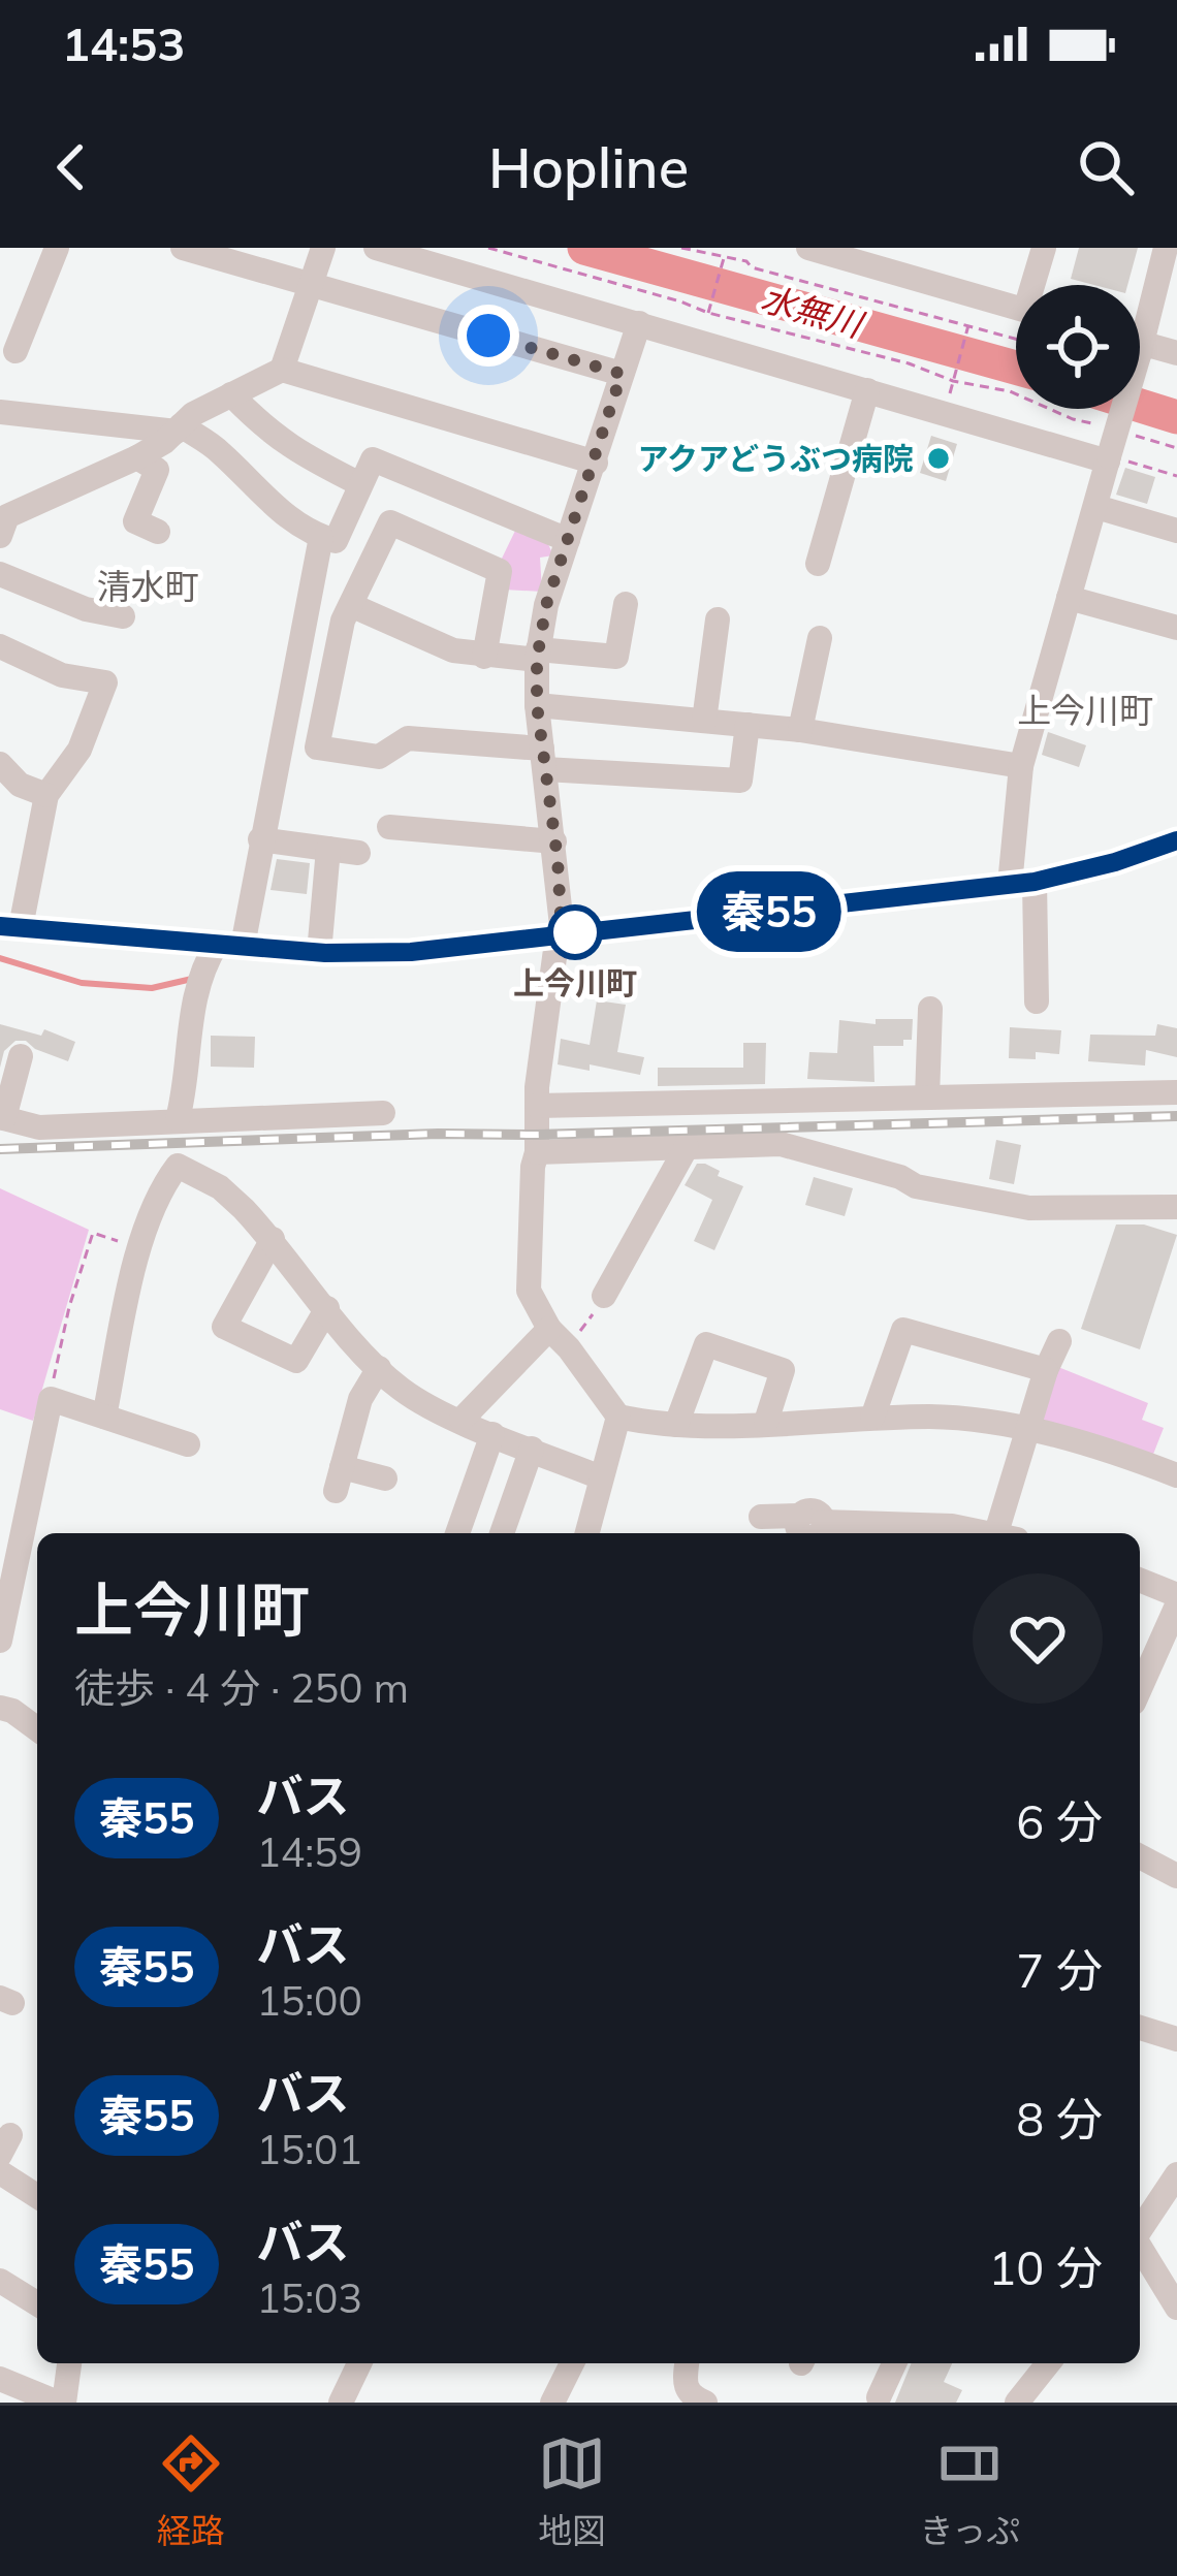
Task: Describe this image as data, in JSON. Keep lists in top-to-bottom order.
{
  "districts": ["清水町", "上今川町"],
  "water": ["水無川"],
  "places": ["アクアどうぶつ病院", "上今川町"],
  "lines": ["bus line 秦55"],
  "page": {
    "status": "14:53",
    "header": "Hopline",
    "on_map": "秦55",
    "heading": ["上今川町", "徒歩 · 4 分 · 250 m"],
    "list": [
      {
        "mark": "秦55",
        "name": "バス",
        "note": "14:59",
        "value": "6 分"
      },
      {
        "mark": "秦55",
        "name": "バス",
        "note": "15:00",
        "value": "7 分"
      },
      {
        "mark": "秦55",
        "name": "バス",
        "note": "15:01",
        "value": "8 分"
      },
      {
        "mark": "秦55",
        "name": "バス",
        "note": "15:03",
        "value": "10 分"
      }
    ],
    "tabs": ["経路", "地図", "きっぷ"]
  }
}
